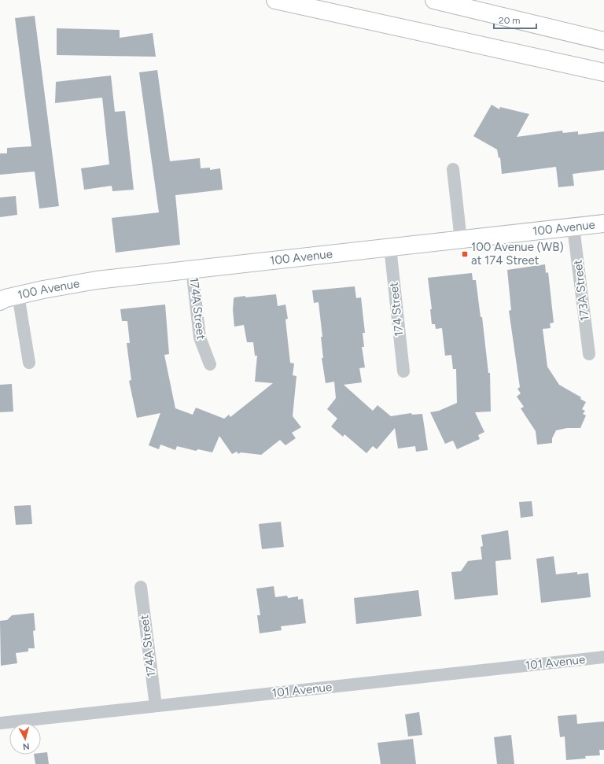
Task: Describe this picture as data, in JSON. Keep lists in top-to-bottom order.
{
  "streets": {
    "main road": ["100 Avenue"],
    "street": [
      "173A Street",
      "174A Street",
      "174 Street",
      "101 Avenue"
    ]
  },
  "crossings": [
    ["100 Avenue", "173A Street"],
    ["100 Avenue", "174A Street"],
    ["100 Avenue", "174 Street"],
    ["174A Street", "101 Avenue"]
  ],
  "places": {
    "transit": ["100 Avenue (WB) at 174 Street"]
  },
  "scale_bar": "20 m",
  "north": "bottom"
}
